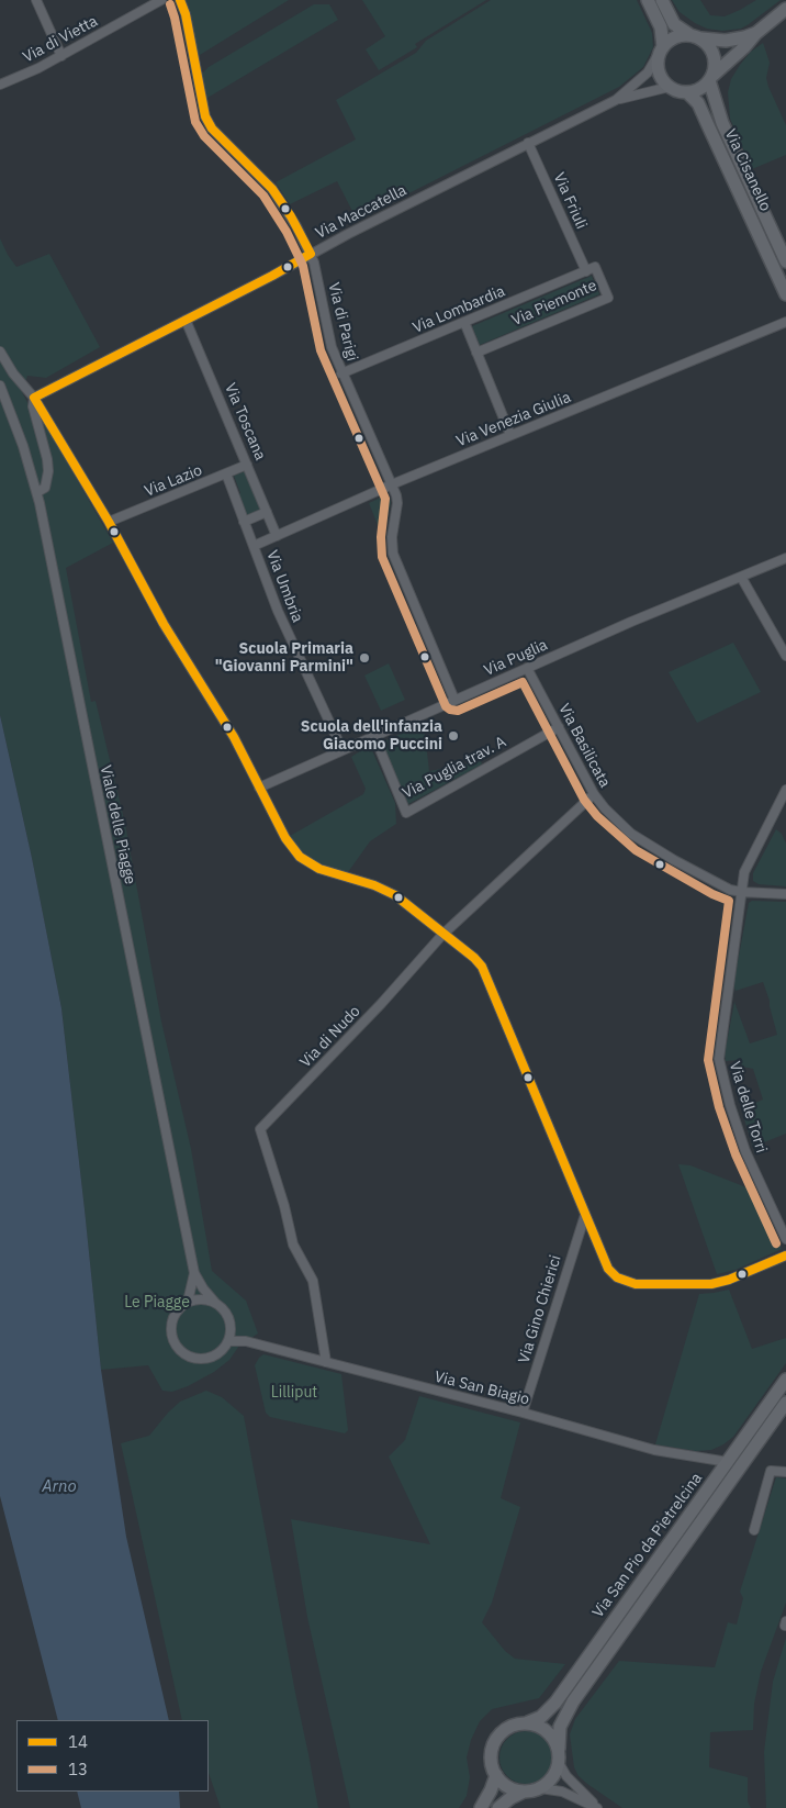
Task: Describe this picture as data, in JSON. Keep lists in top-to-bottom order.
{
  "streets": {
    "main road": ["Via Cisanello", "Via San Pio da Pietrelcina"],
    "street": [
      "Via di Vietta",
      "Via Friuli",
      "Via Maccatella",
      "Via Piemonte",
      "Via Lombardia",
      "Via di Parigi",
      "Via Venezia Giulia",
      "Via Toscana",
      "Via Lazio",
      "Via Umbria",
      "Via Puglia",
      "Via Basilicata",
      "Via Puglia trav. A",
      "Viale delle Piagge",
      "Via di Nudo",
      "Via delle Torri",
      "Via Gino Chierici",
      "Via San Biagio"
    ]
  },
  "crossings": [
    ["Via Cisanello", "Via Maccatella"],
    ["Via Friuli", "Via Maccatella"],
    ["Via Friuli", "Via Piemonte"],
    ["Via Friuli", "Via Lombardia"],
    ["Via Maccatella", "Via di Parigi"],
    ["Via Maccatella", "Via Toscana"],
    ["Via Piemonte", "Via Lombardia"],
    ["Via Lombardia", "Via di Parigi"],
    ["Via di Parigi", "Via Venezia Giulia"],
    ["Via di Parigi", "Via Puglia"],
    ["Via Venezia Giulia", "Via Toscana"],
    ["Via Venezia Giulia", "Via Umbria"],
    ["Via Toscana", "Via Lazio"],
    ["Via Lazio", "Via Umbria"],
    ["Via Umbria", "Via Puglia"],
    ["Via Puglia", "Via Basilicata"],
    ["Via Puglia", "Via Puglia trav. A"],
    ["Via Basilicata", "Via Puglia trav. A"],
    ["Via Basilicata", "Via di Nudo"],
    ["Via Basilicata", "Via delle Torri"],
    ["Viale delle Piagge", "Via San Biagio"],
    ["Via di Nudo", "Via San Biagio"],
    ["Via Gino Chierici", "Via San Biagio"],
    ["Via San Biagio", "Via San Pio da Pietrelcina"]
  ],
  "water": ["Arno"],
  "parks": ["Le Piagge", "Lilliput"],
  "places": ["Scuola Primaria \"Giovanni Parmini\"", "Scuola dell'infanzia Giacomo Puccini"],
  "lines": ["transit line 14", "transit line 13"],
  "legend": ["14", "13"]
}
